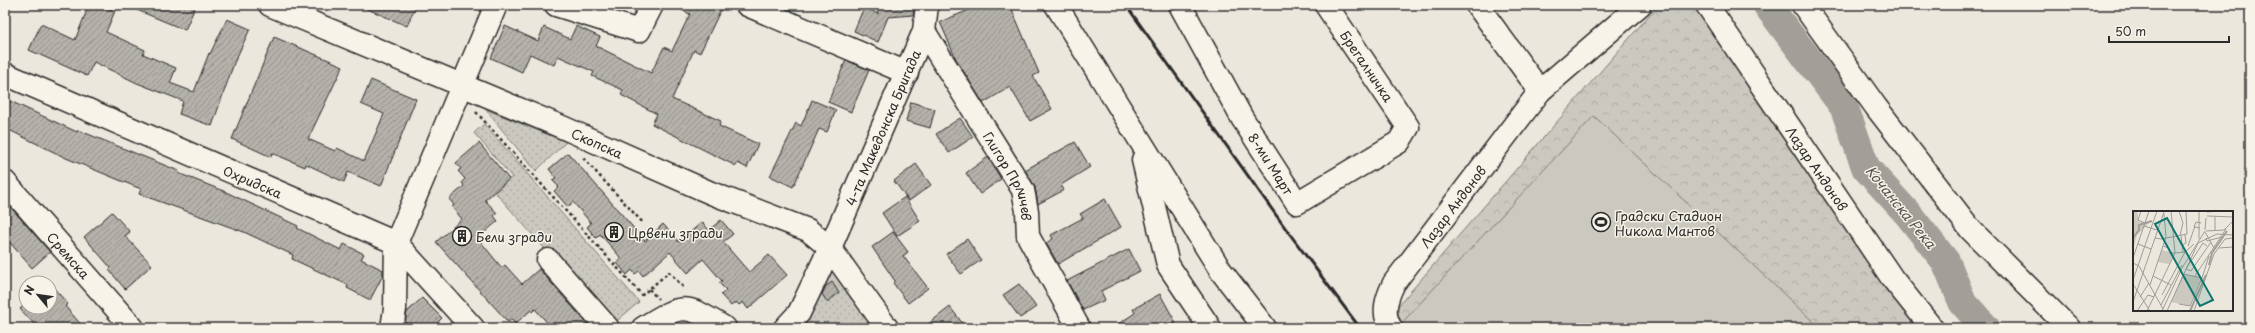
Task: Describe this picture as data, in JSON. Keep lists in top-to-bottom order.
{
  "streets": {
    "street": [
      "Брегалничка",
      "4-та Македонска Бригада",
      "Скопска",
      "8-ми Март",
      "Лазар Андонов",
      "Глигор Прличев",
      "Охридска",
      "Сремска"
    ]
  },
  "crossings": [
    ["Брегалничка", "8-ми Март"],
    ["4-та Македонска Бригада", "Скопска"],
    ["4-та Македонска Бригада", "Глигор Прличев"]
  ],
  "water": ["Кочанска Река"],
  "places": {
    "sports": ["Градски Стадион Никола Мантов"],
    "building": ["Црвени згради", "Бели згради"]
  },
  "scale_bar": "50 m",
  "north": "top left"
}
